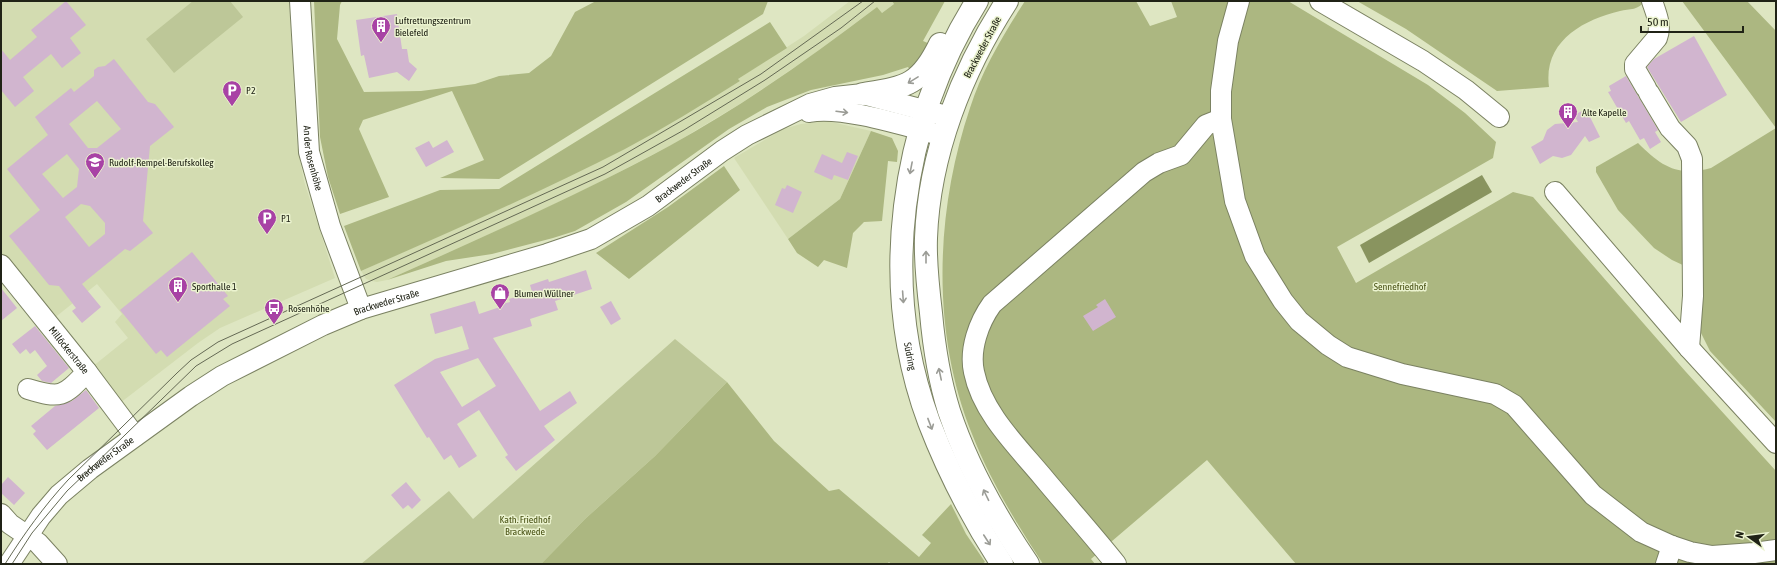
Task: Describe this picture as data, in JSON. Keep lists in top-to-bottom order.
{
  "streets": {
    "main road": ["Brackweder Straße", "Südring"],
    "street": ["An der Rosenhöhe", "Millöckerstraße"]
  },
  "crossings": [
    ["Brackweder Straße", "An der Rosenhöhe"],
    ["Brackweder Straße", "Millöckerstraße"],
    ["Brackweder Straße", "Südring"]
  ],
  "parks": ["Sennefriedhof", "Kath. Friedhof Brackwede"],
  "places": {
    "building": ["Luftrettungszentrum Bielefeld", "Alte Kapelle", "Sporthalle 1"],
    "parking": ["P2", "P1"],
    "school or university": ["Rudolf-Rempel-Berufskolleg"],
    "shop": ["Blumen Wüllner"],
    "bus stop": ["Rosenhöhe"]
  },
  "scale_bar": "50 m",
  "north": "left"
}
